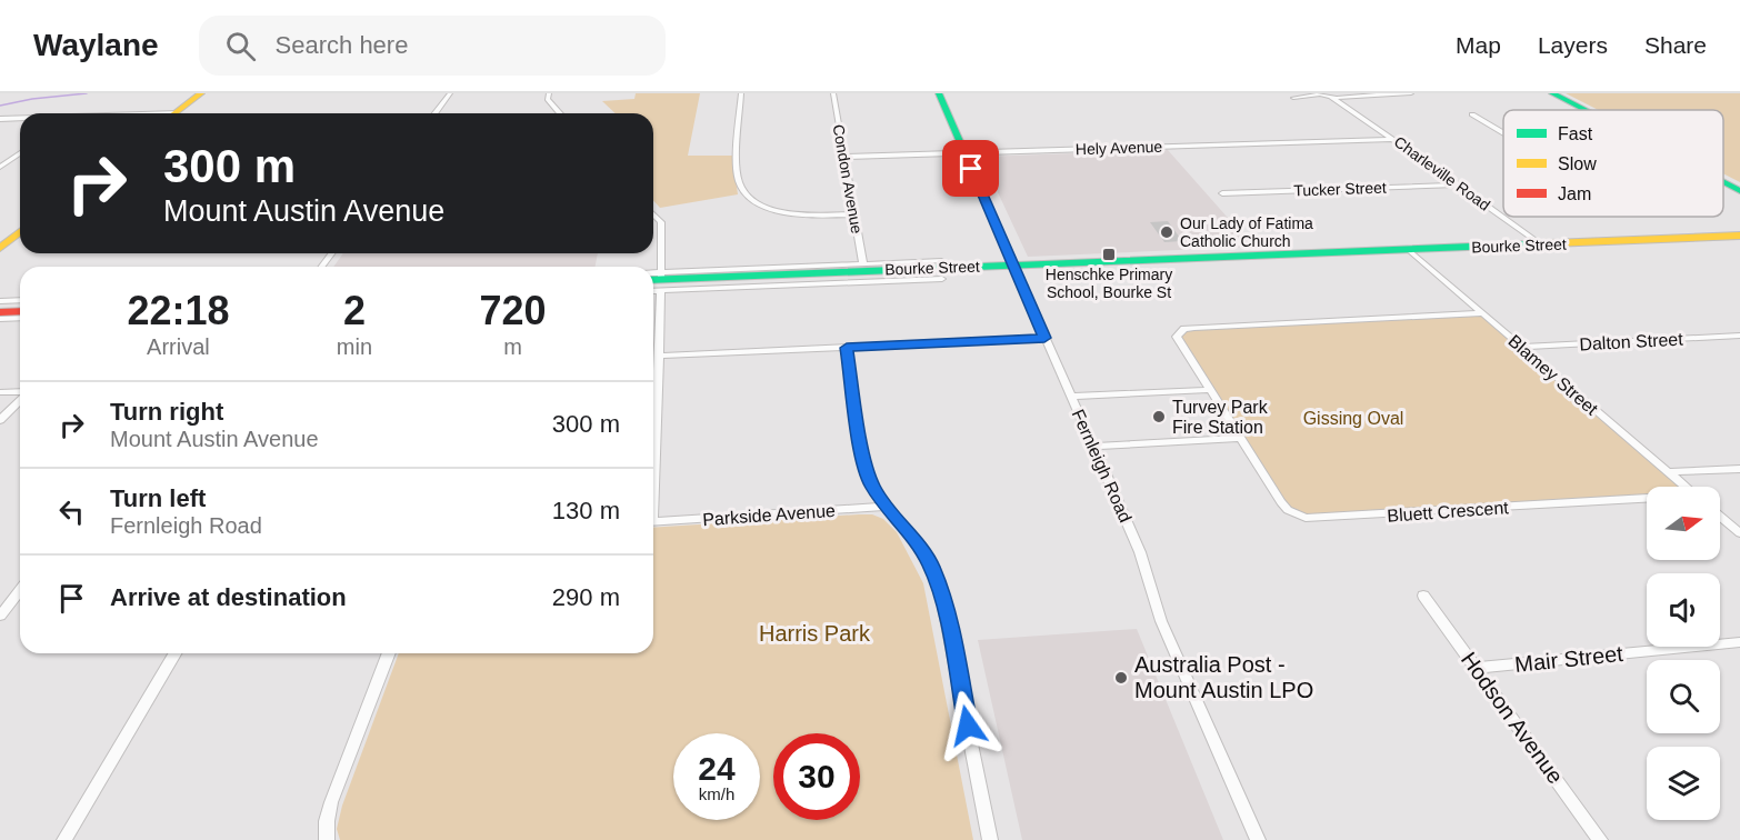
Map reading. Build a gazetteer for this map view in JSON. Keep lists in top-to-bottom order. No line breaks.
{"streets":{"main road":["Bourke Street","Fernleigh Road"],"street":["Hely Avenue","Charleville Road","Condon Avenue","Tucker Street","Dalton Street","Blamey Street","Bluett Crescent","Parkside Avenue","Mair Street","Hodson Avenue"]},"crossings":[["Hely Avenue","Charleville Road"],["Hely Avenue","Condon Avenue"],["Hely Avenue","Fernleigh Road"],["Charleville Road","Tucker Street"],["Charleville Road","Bourke Street"],["Condon Avenue","Bourke Street"],["Bourke Street","Blamey Street"],["Bourke Street","Fernleigh Road"],["Dalton Street","Blamey Street"],["Blamey Street","Bluett Crescent"],["Mair Street","Hodson Avenue"]],"parks":["Gissing Oval","Harris Park"],"places":{"other":["Our Lady of Fatima Catholic Church","Turvey Park Fire Station","Australia Post - Mount Austin LPO"],"transit":["Henschke Primary School, Bourke St"]},"legend":["Fast","Slow","Jam"],"north":"right","page":{"header":"Waylane","search":"Search here","nav":["Map","Layers","Share"],"turn":["300 m","Mount Austin Avenue"],"eta":["22:18","Arrival","2","min","720","m"],"list":[{"name":"Turn right","note":"Mount Austin Avenue","value":"300 m"},{"name":"Turn left","note":"Fernleigh Road","value":"130 m"},{"name":"Arrive at destination","value":"290 m"}],"speed":"24 km/h","limit":"30"}}
